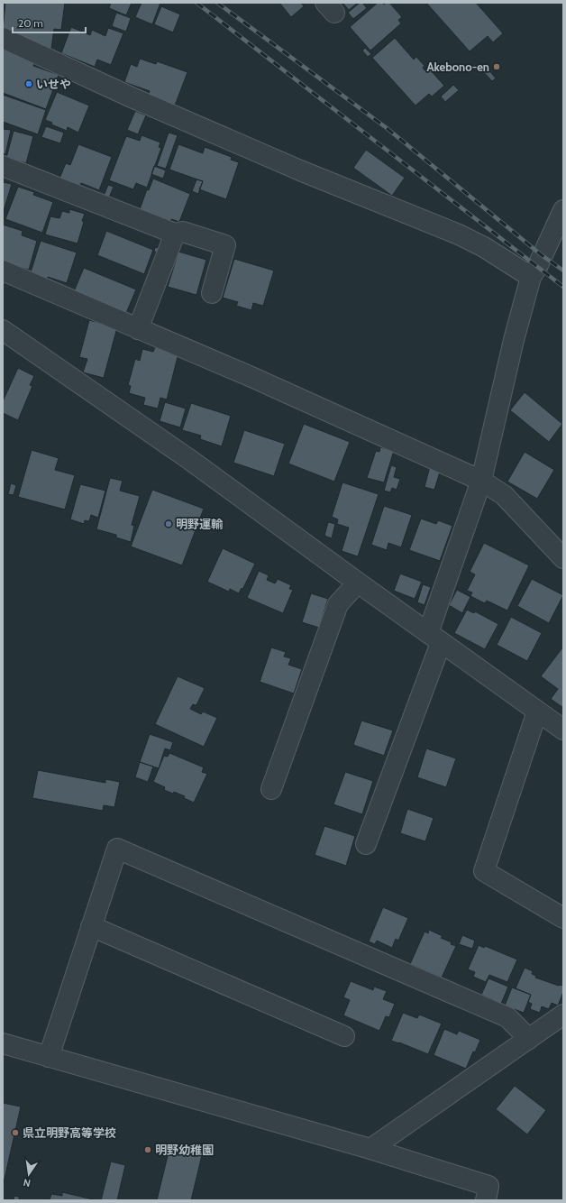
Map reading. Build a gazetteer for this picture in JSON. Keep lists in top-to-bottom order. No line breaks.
{"places":["Akebono-en","いせや","明野運輸","県立明野高等学校","明野幼稚園"],"scale_bar":"20 m","north":"bottom"}
